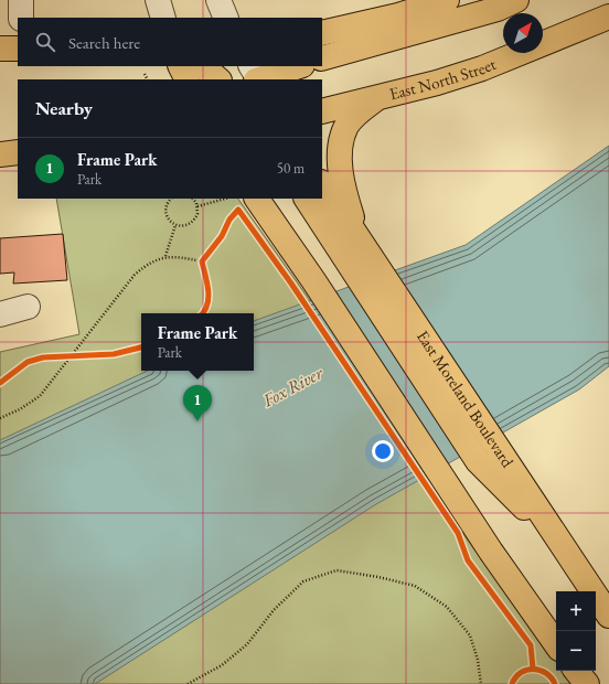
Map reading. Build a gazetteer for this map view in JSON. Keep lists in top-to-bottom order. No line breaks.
{"streets":{"main road":["East North Street","East Moreland Boulevard"]},"water":["Fox River"],"north":"top right","page":{"search":"Search here","heading":"Nearby","list":[{"mark":"1","name":"Frame Park","note":"Park","value":"50 m"}],"popup":["Frame Park","Park"],"pins":"1","map_buttons":["+","−"]}}
